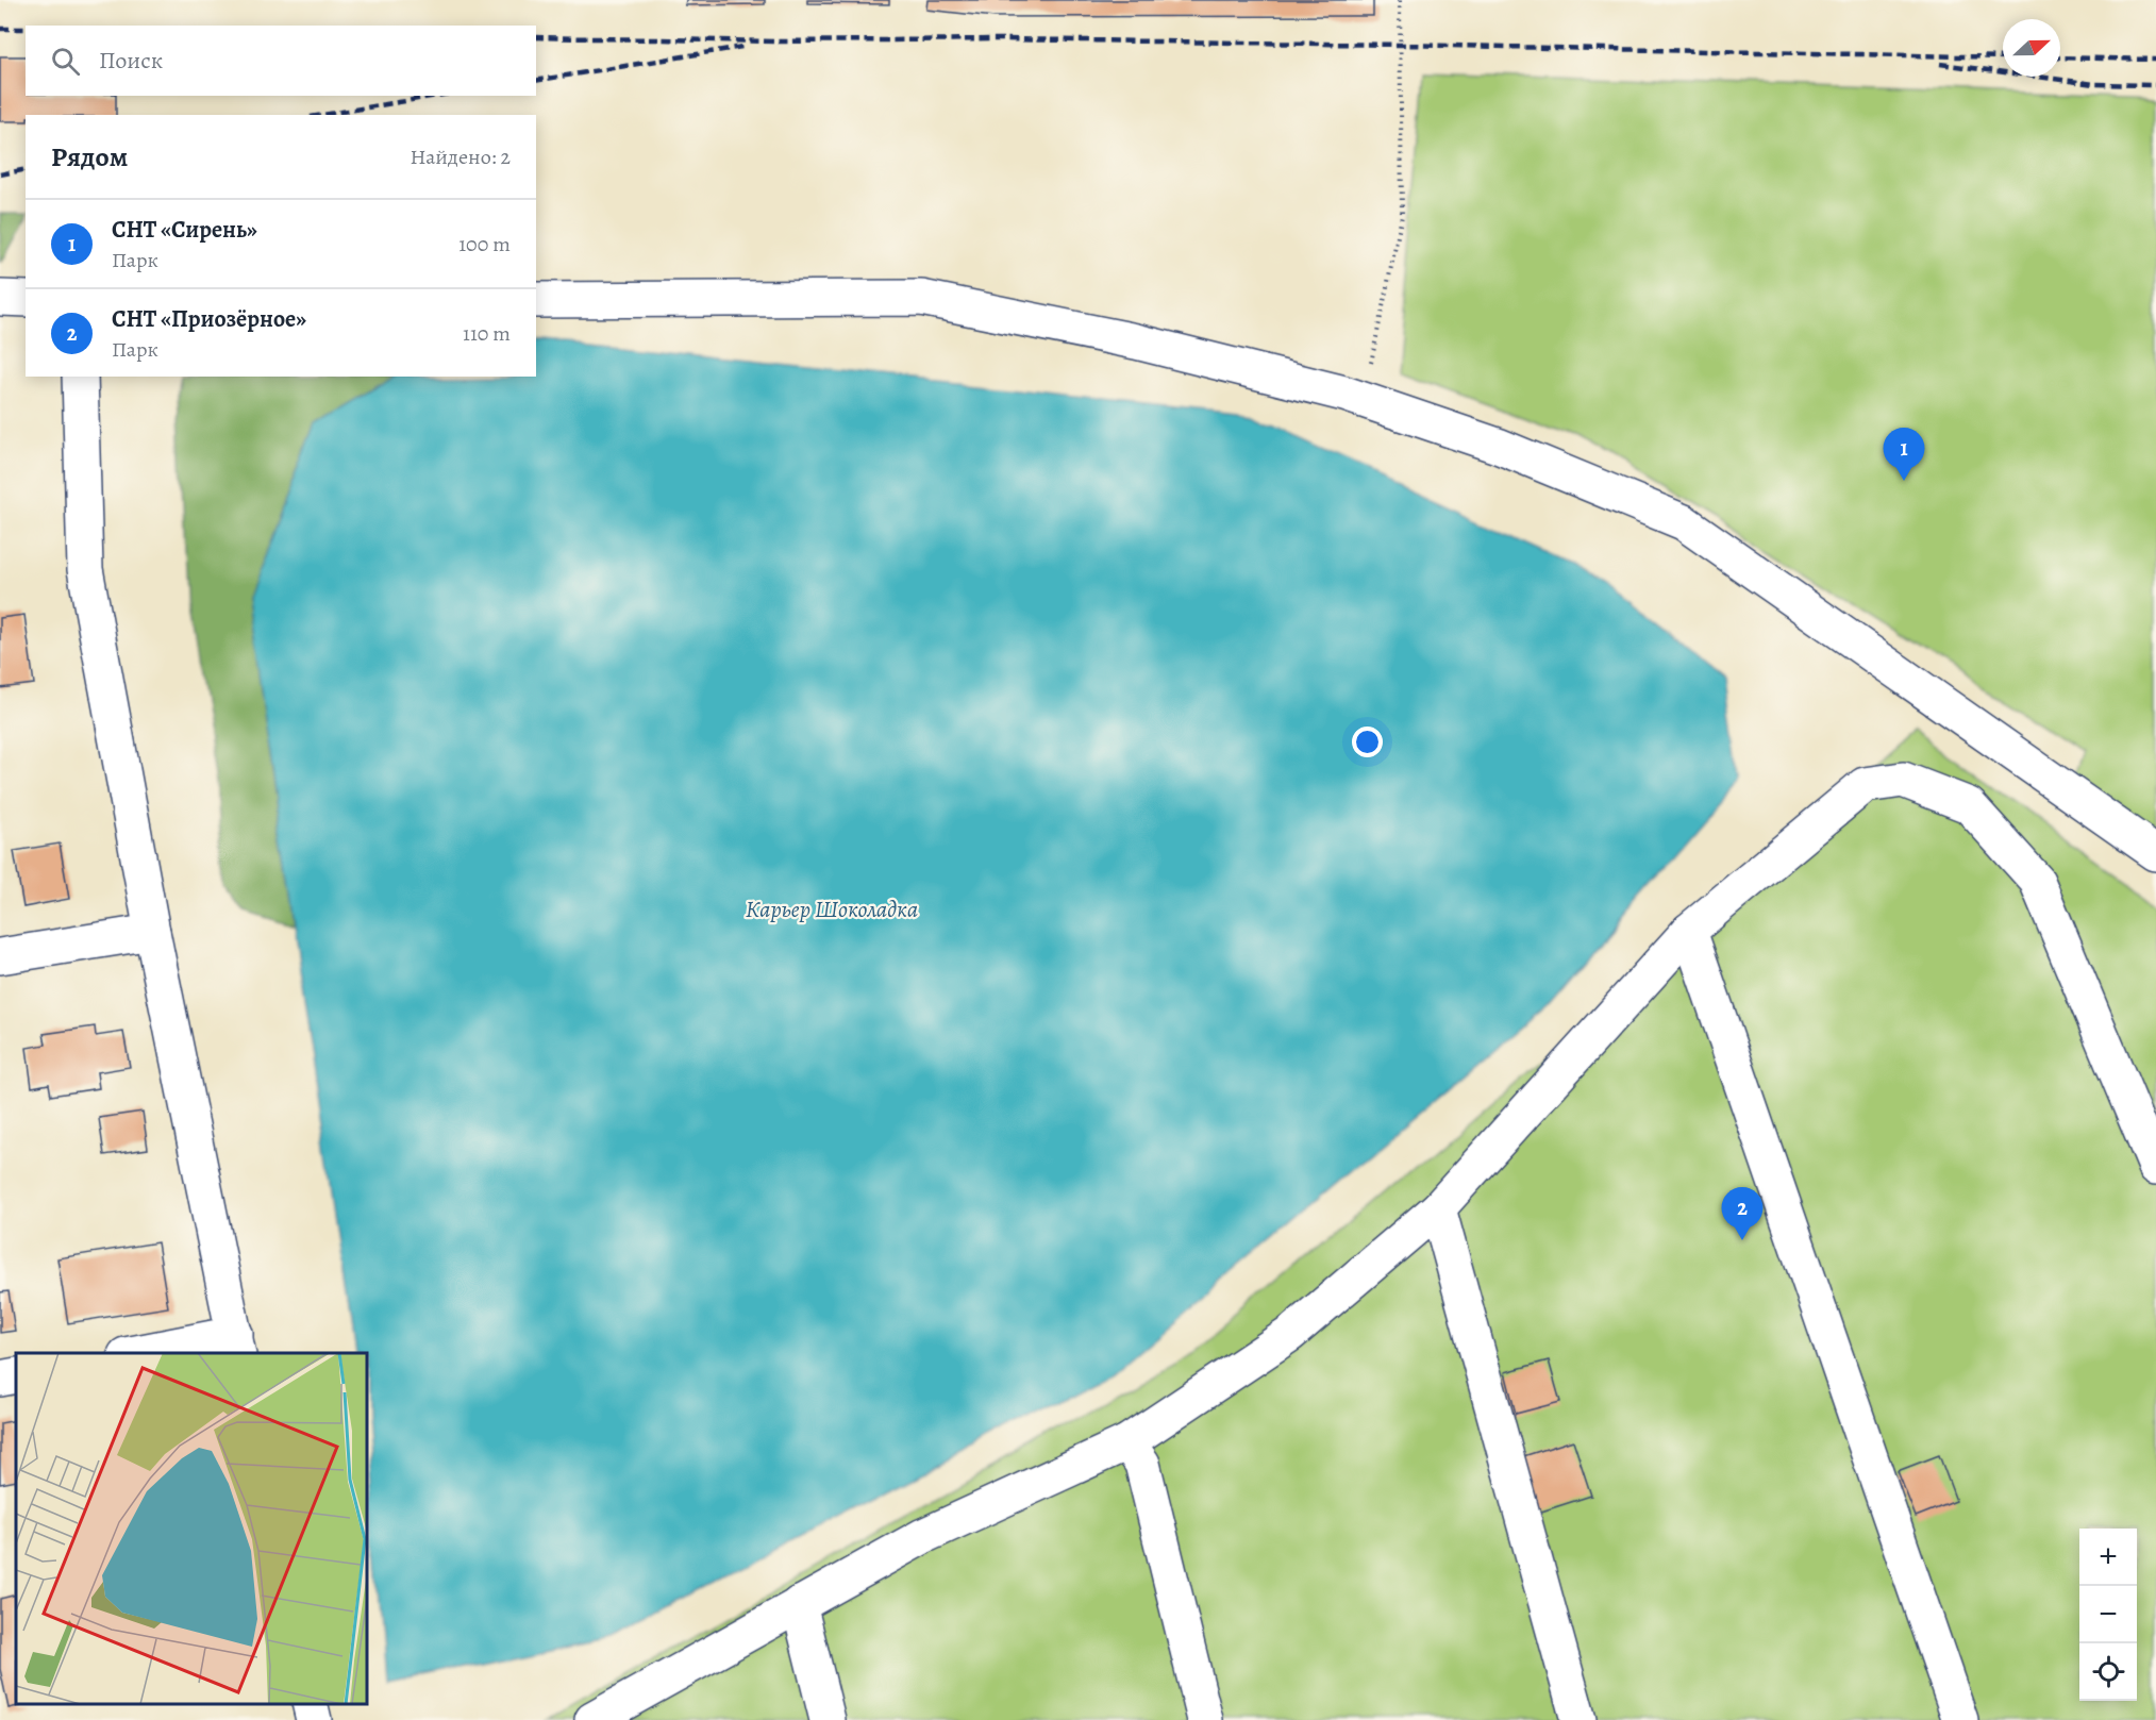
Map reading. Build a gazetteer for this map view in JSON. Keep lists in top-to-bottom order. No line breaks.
{"water":["Карьер Шоколадка"],"north":"right","page":{"search":"Поиск","heading":["Рядом","Найдено: 2"],"list":[{"mark":"1","name":"СНТ «Сирень»","note":"Парк","value":"100 m"},{"mark":"2","name":"СНТ «Приозёрное»","note":"Парк","value":"110 m"}],"pins":["1","2"],"map_buttons":["+","−"]}}
